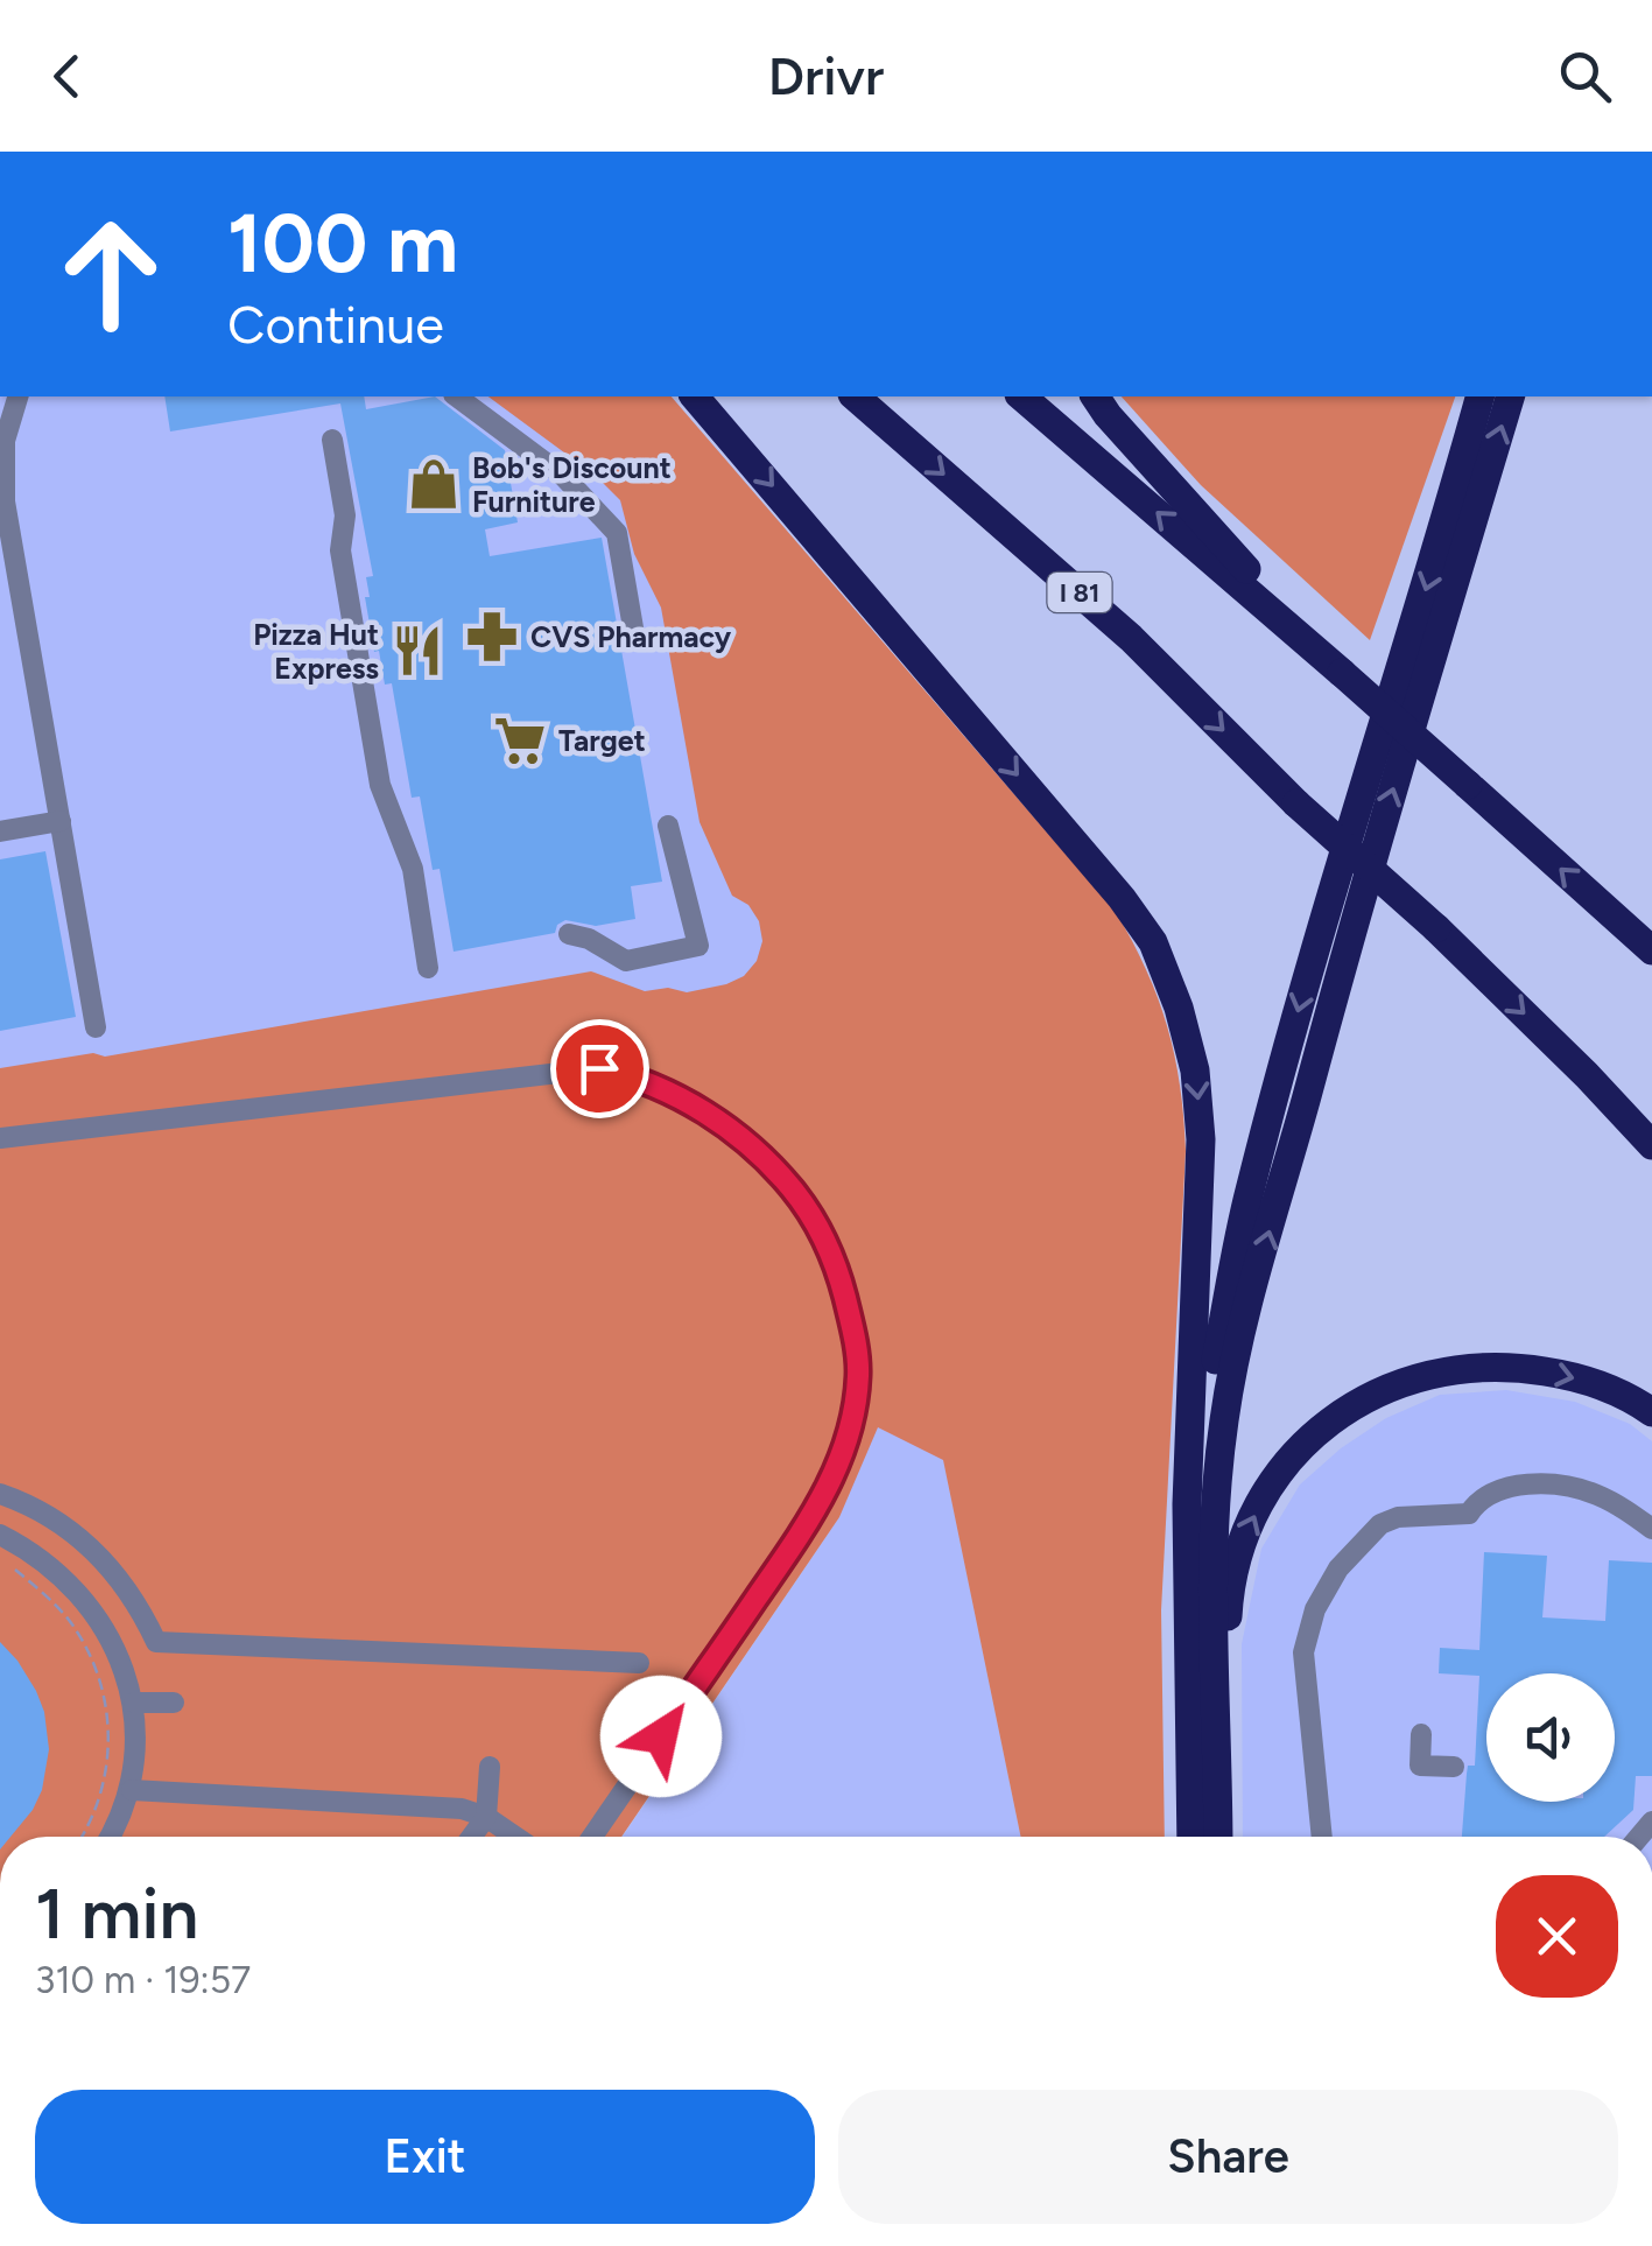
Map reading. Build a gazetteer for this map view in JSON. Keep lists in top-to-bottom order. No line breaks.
{"streets":{"highway":["I 81"]},"places":{"shop":["Bob's Discount Furniture"],"pharmacy":["CVS Pharmacy"],"restaurant":["Pizza Hut Express"],"supermarket":["Target"]},"page":{"header":"Drivr","turn":["100 m","Continue"],"heading":["1 min","310 m · 19:57"],"buttons":["Exit","Share"]}}
